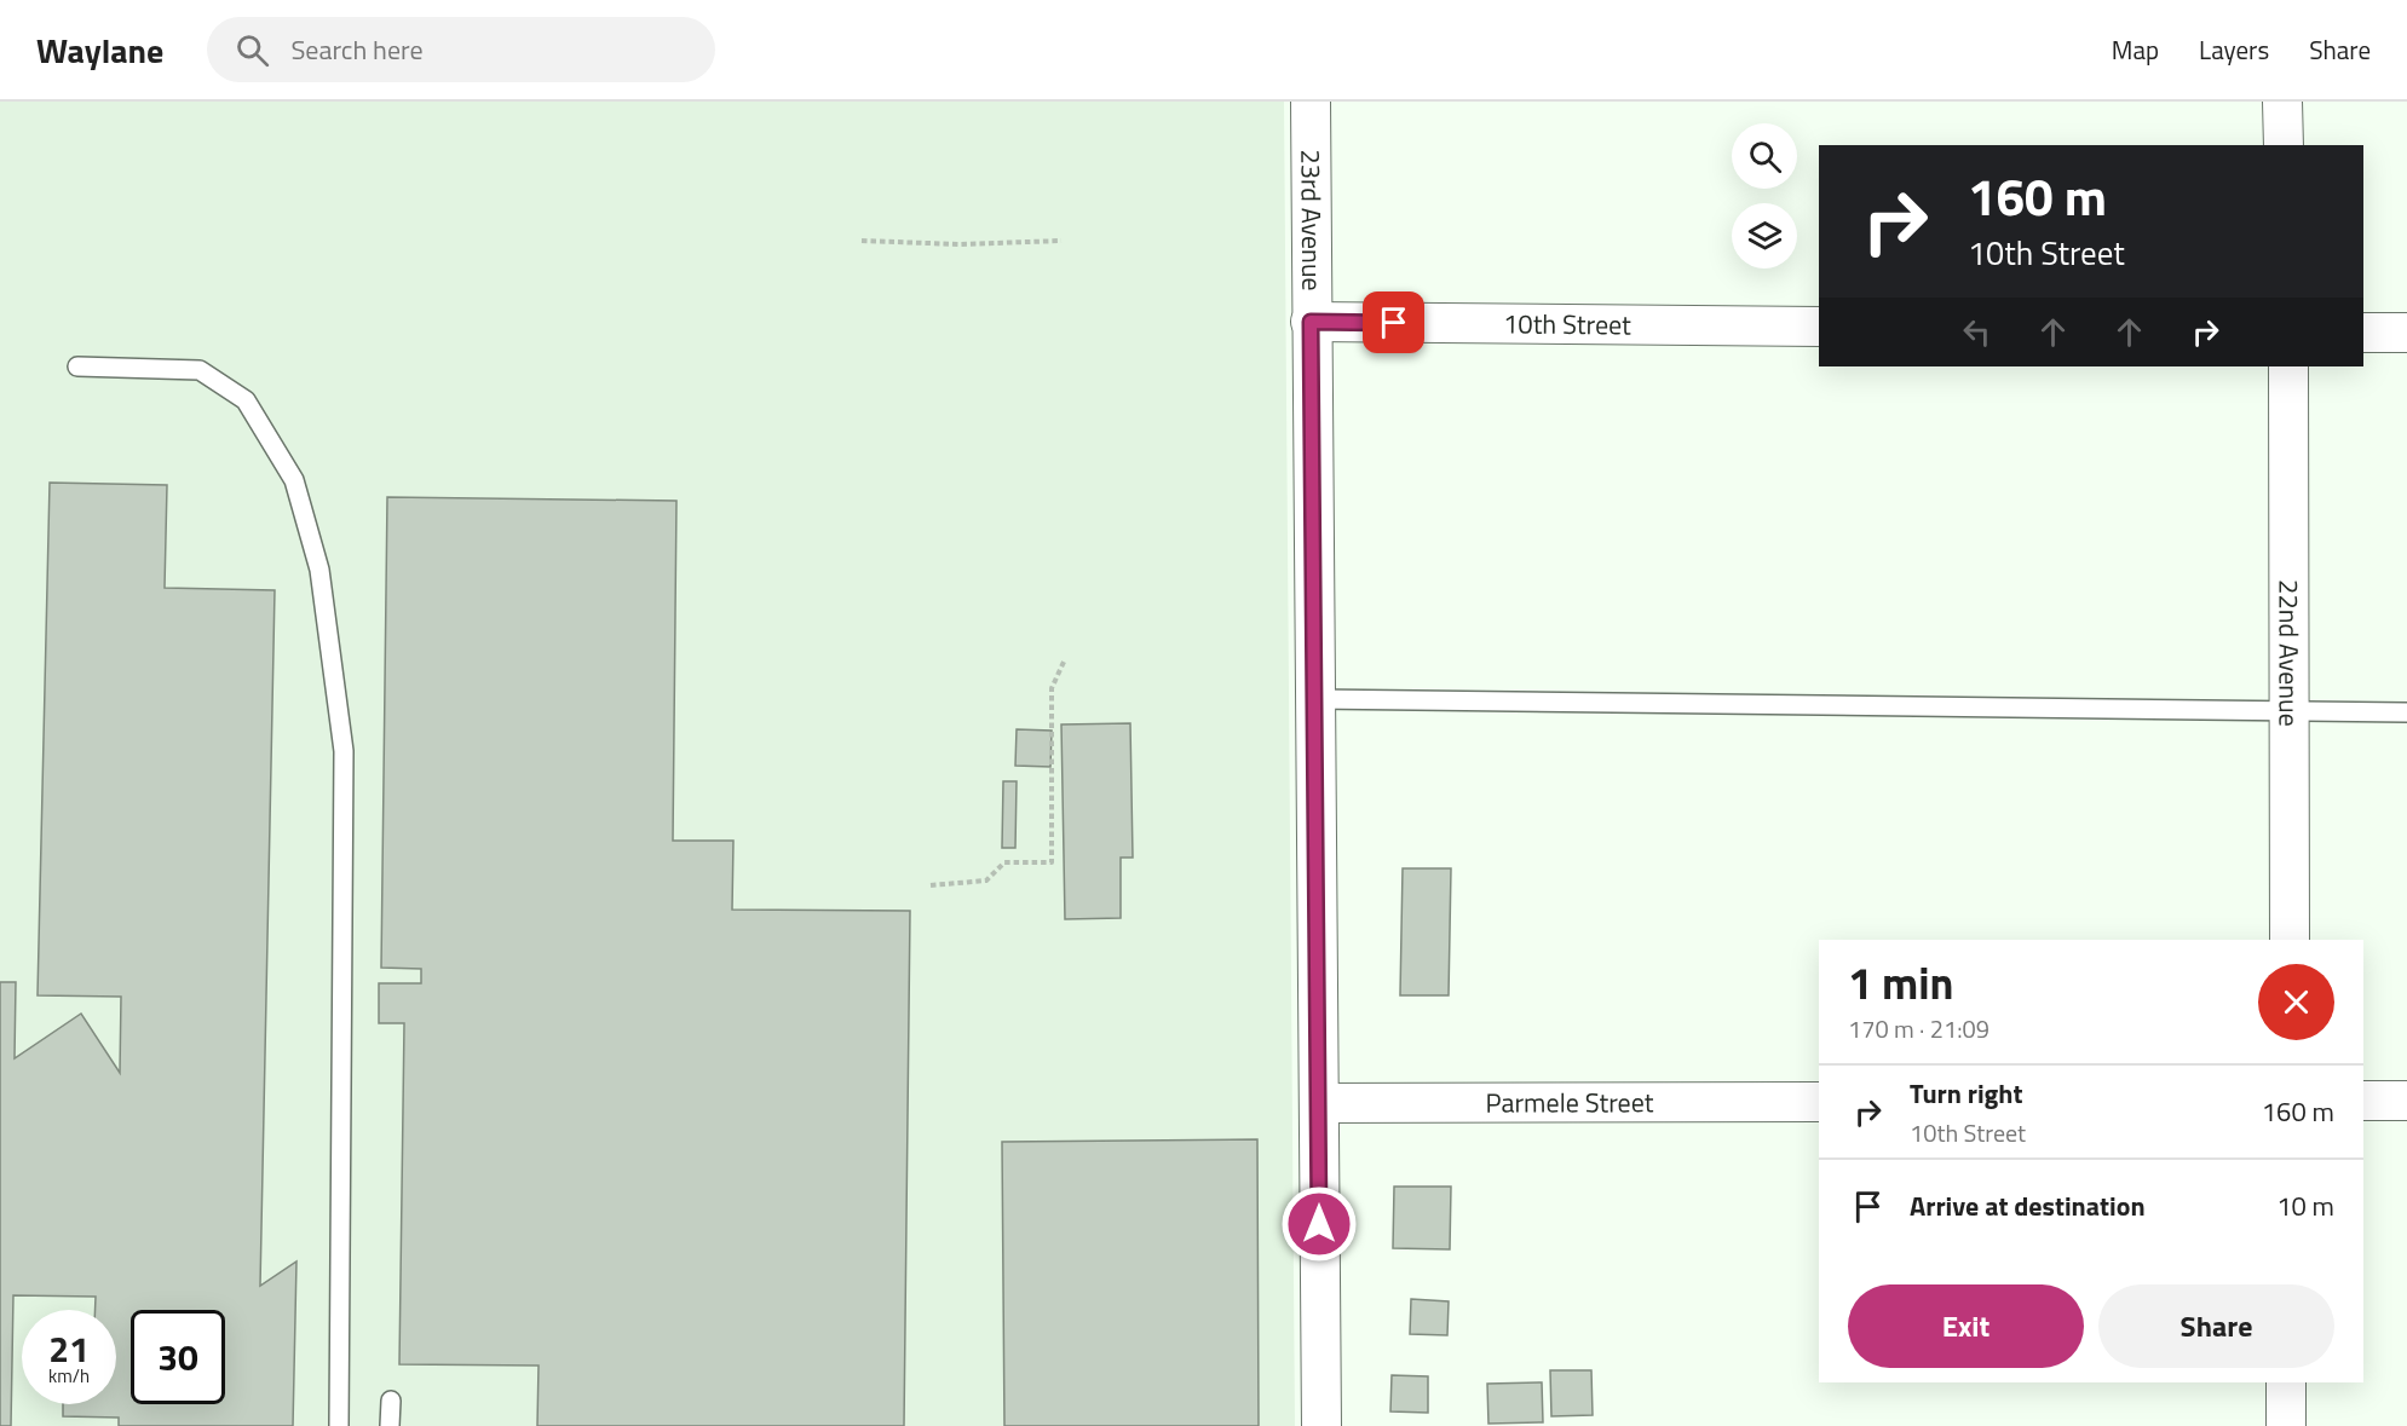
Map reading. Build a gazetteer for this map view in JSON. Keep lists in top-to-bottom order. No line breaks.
{"streets":{"street":["23rd Avenue","10th Street","22nd Avenue","Parmele Street"]},"crossings":[["23rd Avenue","10th Street"],["23rd Avenue","Parmele Street"]],"page":{"header":"Waylane","search":"Search here","nav":["Map","Layers","Share"],"turn":["160 m","10th Street"],"heading":["1 min","170 m · 21:09"],"list":[{"name":"Turn right","note":"10th Street","value":"160 m"},{"name":"Arrive at destination","value":"10 m"}],"buttons":["Exit","Share"],"speed":"21 km/h","limit":"30"}}
